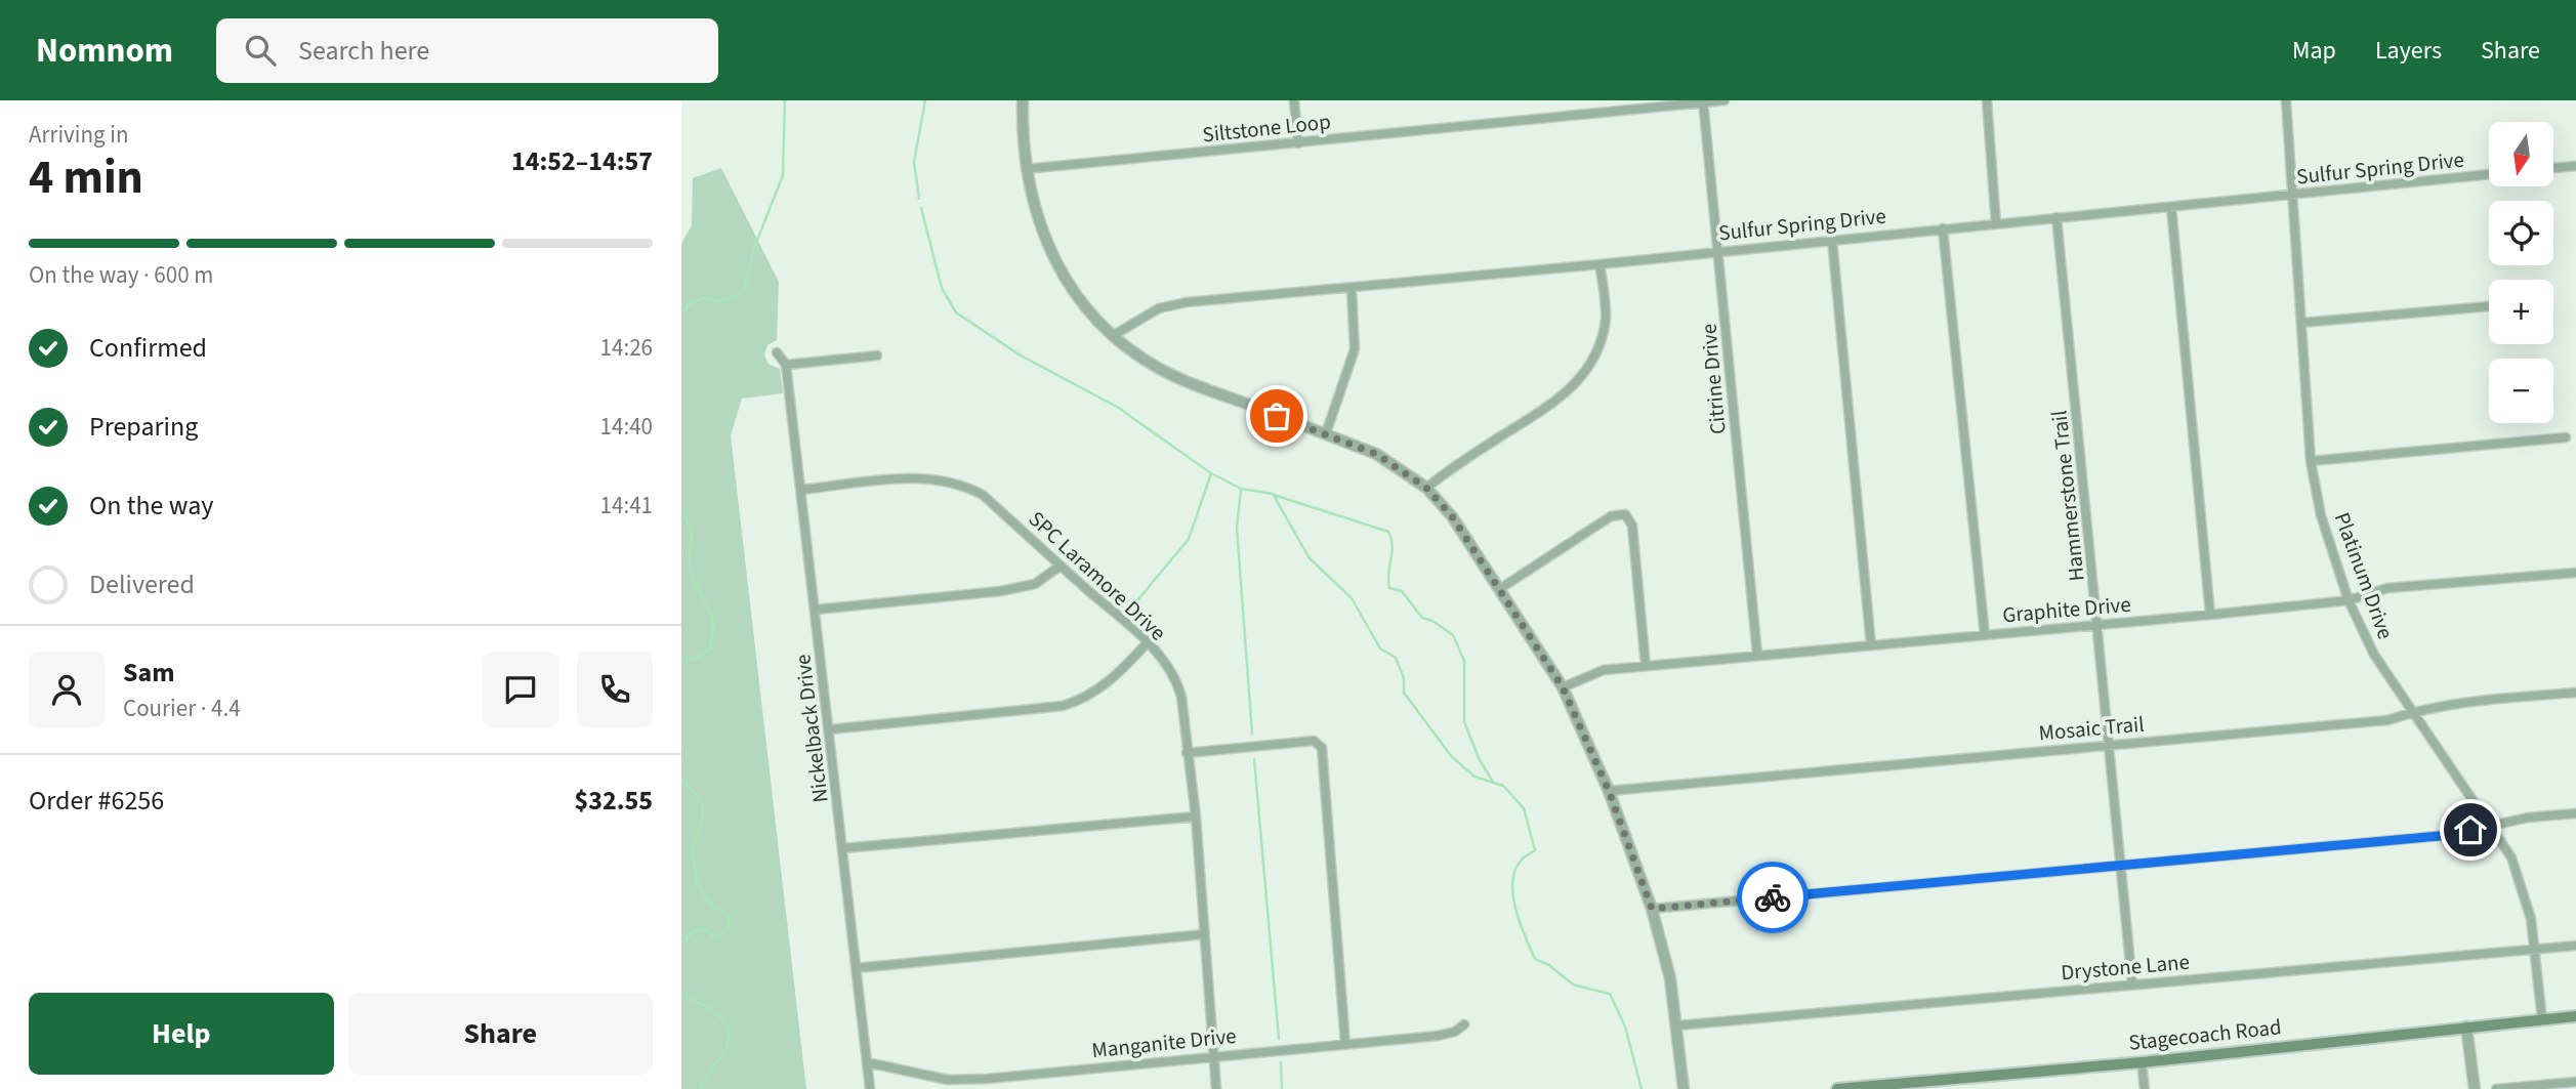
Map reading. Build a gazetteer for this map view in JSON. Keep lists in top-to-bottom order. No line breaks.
{"streets":{"main road":["Stagecoach Road"],"street":["Siltstone Loop","Sulfur Spring Drive","Citrine Drive","Hammerstone Trail","SPC Laramore Drive","Platinum Drive","Graphite Drive","Nickelback Drive","Mosaic Trail","Drystone Lane","Manganite Drive"]},"crossings":[["Siltstone Loop","Citrine Drive"],["Sulfur Spring Drive","Citrine Drive"],["Sulfur Spring Drive","Hammerstone Trail"],["Sulfur Spring Drive","Platinum Drive"],["Citrine Drive","Graphite Drive"],["Hammerstone Trail","Graphite Drive"],["Hammerstone Trail","Mosaic Trail"],["Hammerstone Trail","Drystone Lane"],["SPC Laramore Drive","Nickelback Drive"],["SPC Laramore Drive","Manganite Drive"],["Platinum Drive","Graphite Drive"],["Platinum Drive","Mosaic Trail"],["Platinum Drive","Drystone Lane"],["Platinum Drive","Stagecoach Road"],["Nickelback Drive","Manganite Drive"]],"north":"bottom","page":{"header":"Nomnom","search":"Search here","nav":["Map","Layers","Share"],"heading":["4 min","Arriving in","14:52–14:57"],"panel":["Sam","Courier · 4.4","Order #6256","$32.55"],"map_buttons":["+","−"],"bar":"On the way · 600 m","list":[["Confirmed","14:26"],["Preparing","14:40"],["On the way","14:41"],"Delivered"],"buttons":["Help","Share"]}}
